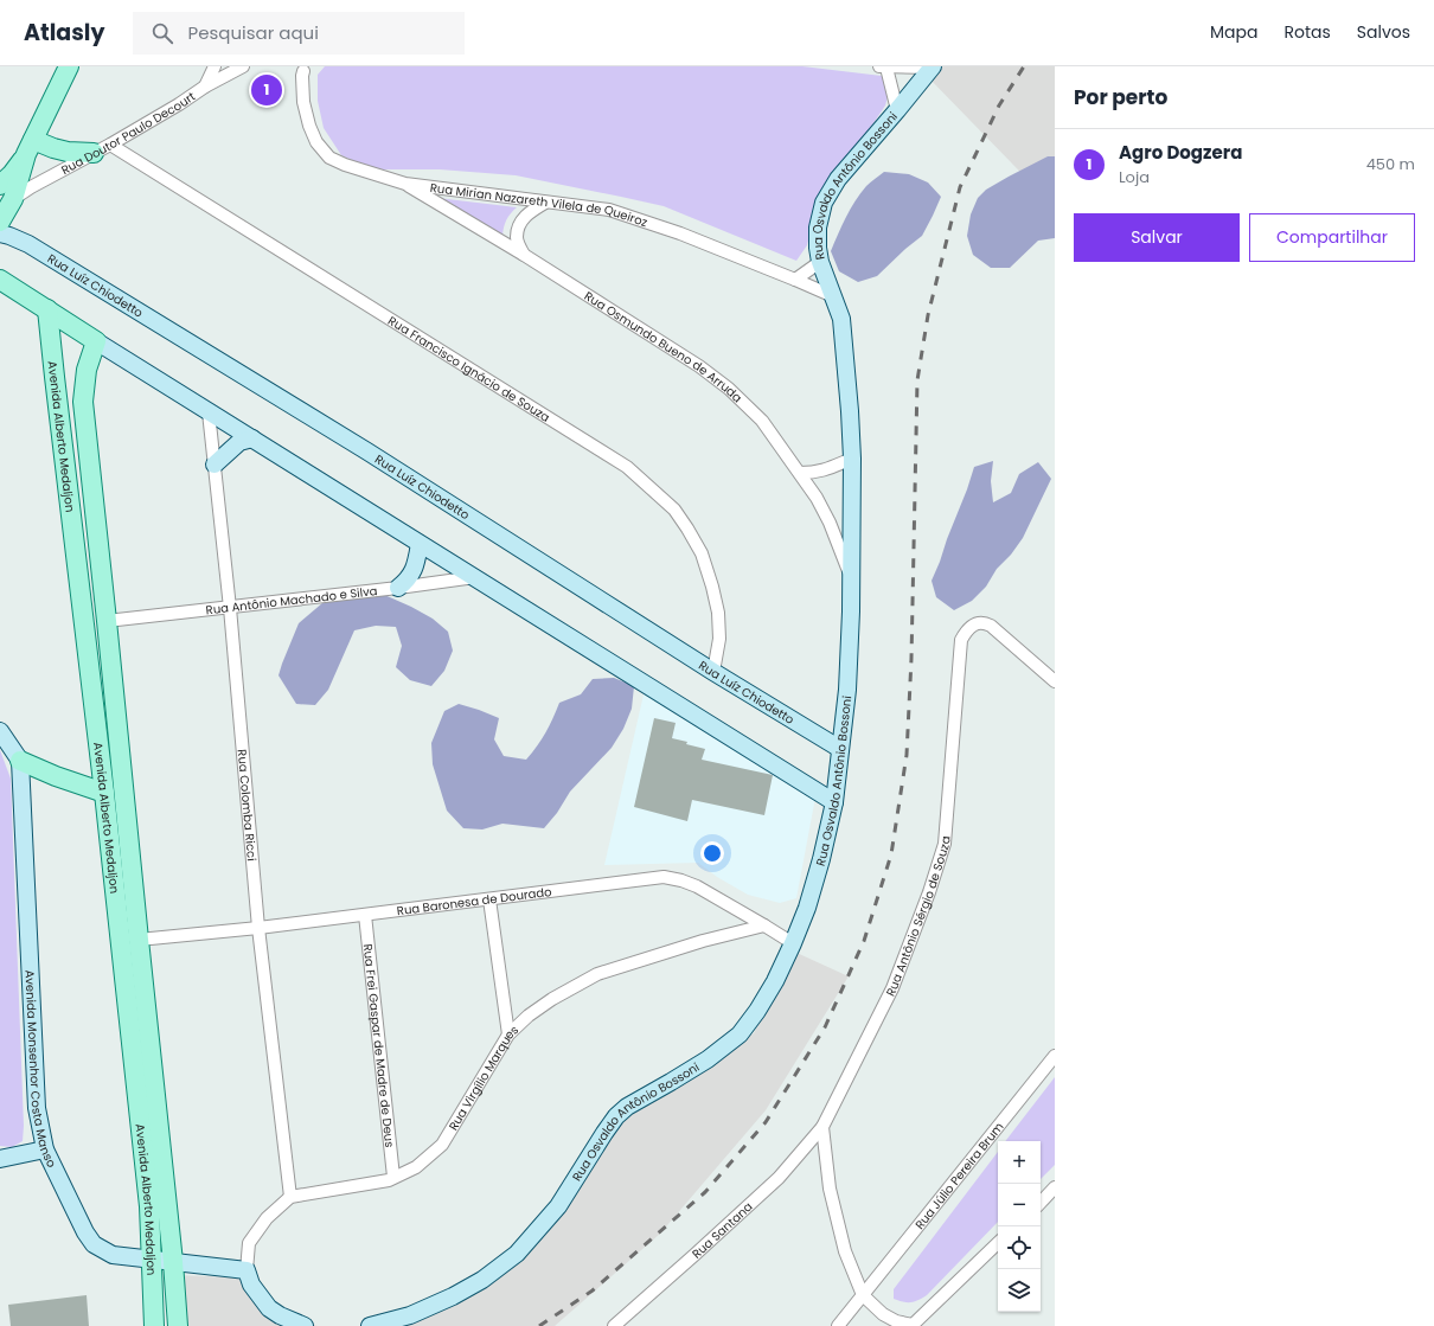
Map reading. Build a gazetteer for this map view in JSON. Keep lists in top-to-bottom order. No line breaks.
{"streets":{"main road":["Avenida Alberto Medaljon"],"street":["Rua Doutor Paulo Decourt","Rua Osvaldo Antônio Bossoni","Rua Mirian Nazareth Vilela de Queiroz","Rua Luíz Chiodetto","Rua Osmundo Bueno de Arruda","Rua Francisco Ignácio de Souza","Rua Antônio Machado e Silva","Rua Colomba Ricci","Rua Baronesa de Dourado","Rua Antônio Sérgio de Souza","Rua Frei Gaspar de Madre de Deus","Avenida Monsenhor Costa Manso","Rua Virgílio Marques","Rua Júlio Pereira Brum","Rua Santana"]},"crossings":[["Rua Doutor Paulo Decourt","Rua Francisco Ignácio de Souza"],["Rua Osvaldo Antônio Bossoni","Rua Mirian Nazareth Vilela de Queiroz"],["Rua Osvaldo Antônio Bossoni","Rua Luíz Chiodetto"],["Rua Osvaldo Antônio Bossoni","Rua Osmundo Bueno de Arruda"],["Rua Osvaldo Antônio Bossoni","Rua Baronesa de Dourado"],["Rua Mirian Nazareth Vilela de Queiroz","Rua Osmundo Bueno de Arruda"],["Rua Luíz Chiodetto","Rua Francisco Ignácio de Souza"],["Avenida Alberto Medaljon","Rua Antônio Machado e Silva"],["Avenida Alberto Medaljon","Rua Baronesa de Dourado"],["Avenida Alberto Medaljon","Avenida Monsenhor Costa Manso"],["Rua Antônio Machado e Silva","Rua Colomba Ricci"],["Rua Colomba Ricci","Rua Baronesa de Dourado"],["Rua Colomba Ricci","Rua Virgílio Marques"],["Rua Baronesa de Dourado","Rua Frei Gaspar de Madre de Deus"],["Rua Baronesa de Dourado","Rua Virgílio Marques"],["Rua Antônio Sérgio de Souza","Rua Santana"],["Rua Frei Gaspar de Madre de Deus","Rua Virgílio Marques"]],"page":{"header":"Atlasly","search":"Pesquisar aqui","nav":["Mapa","Rotas","Salvos"],"heading":"Por perto","pins":"1","list":[{"mark":"1","name":"Agro Dogzera","note":"Loja","value":"450 m"}],"buttons":["Salvar","Compartilhar"],"map_buttons":["+","−"]}}
